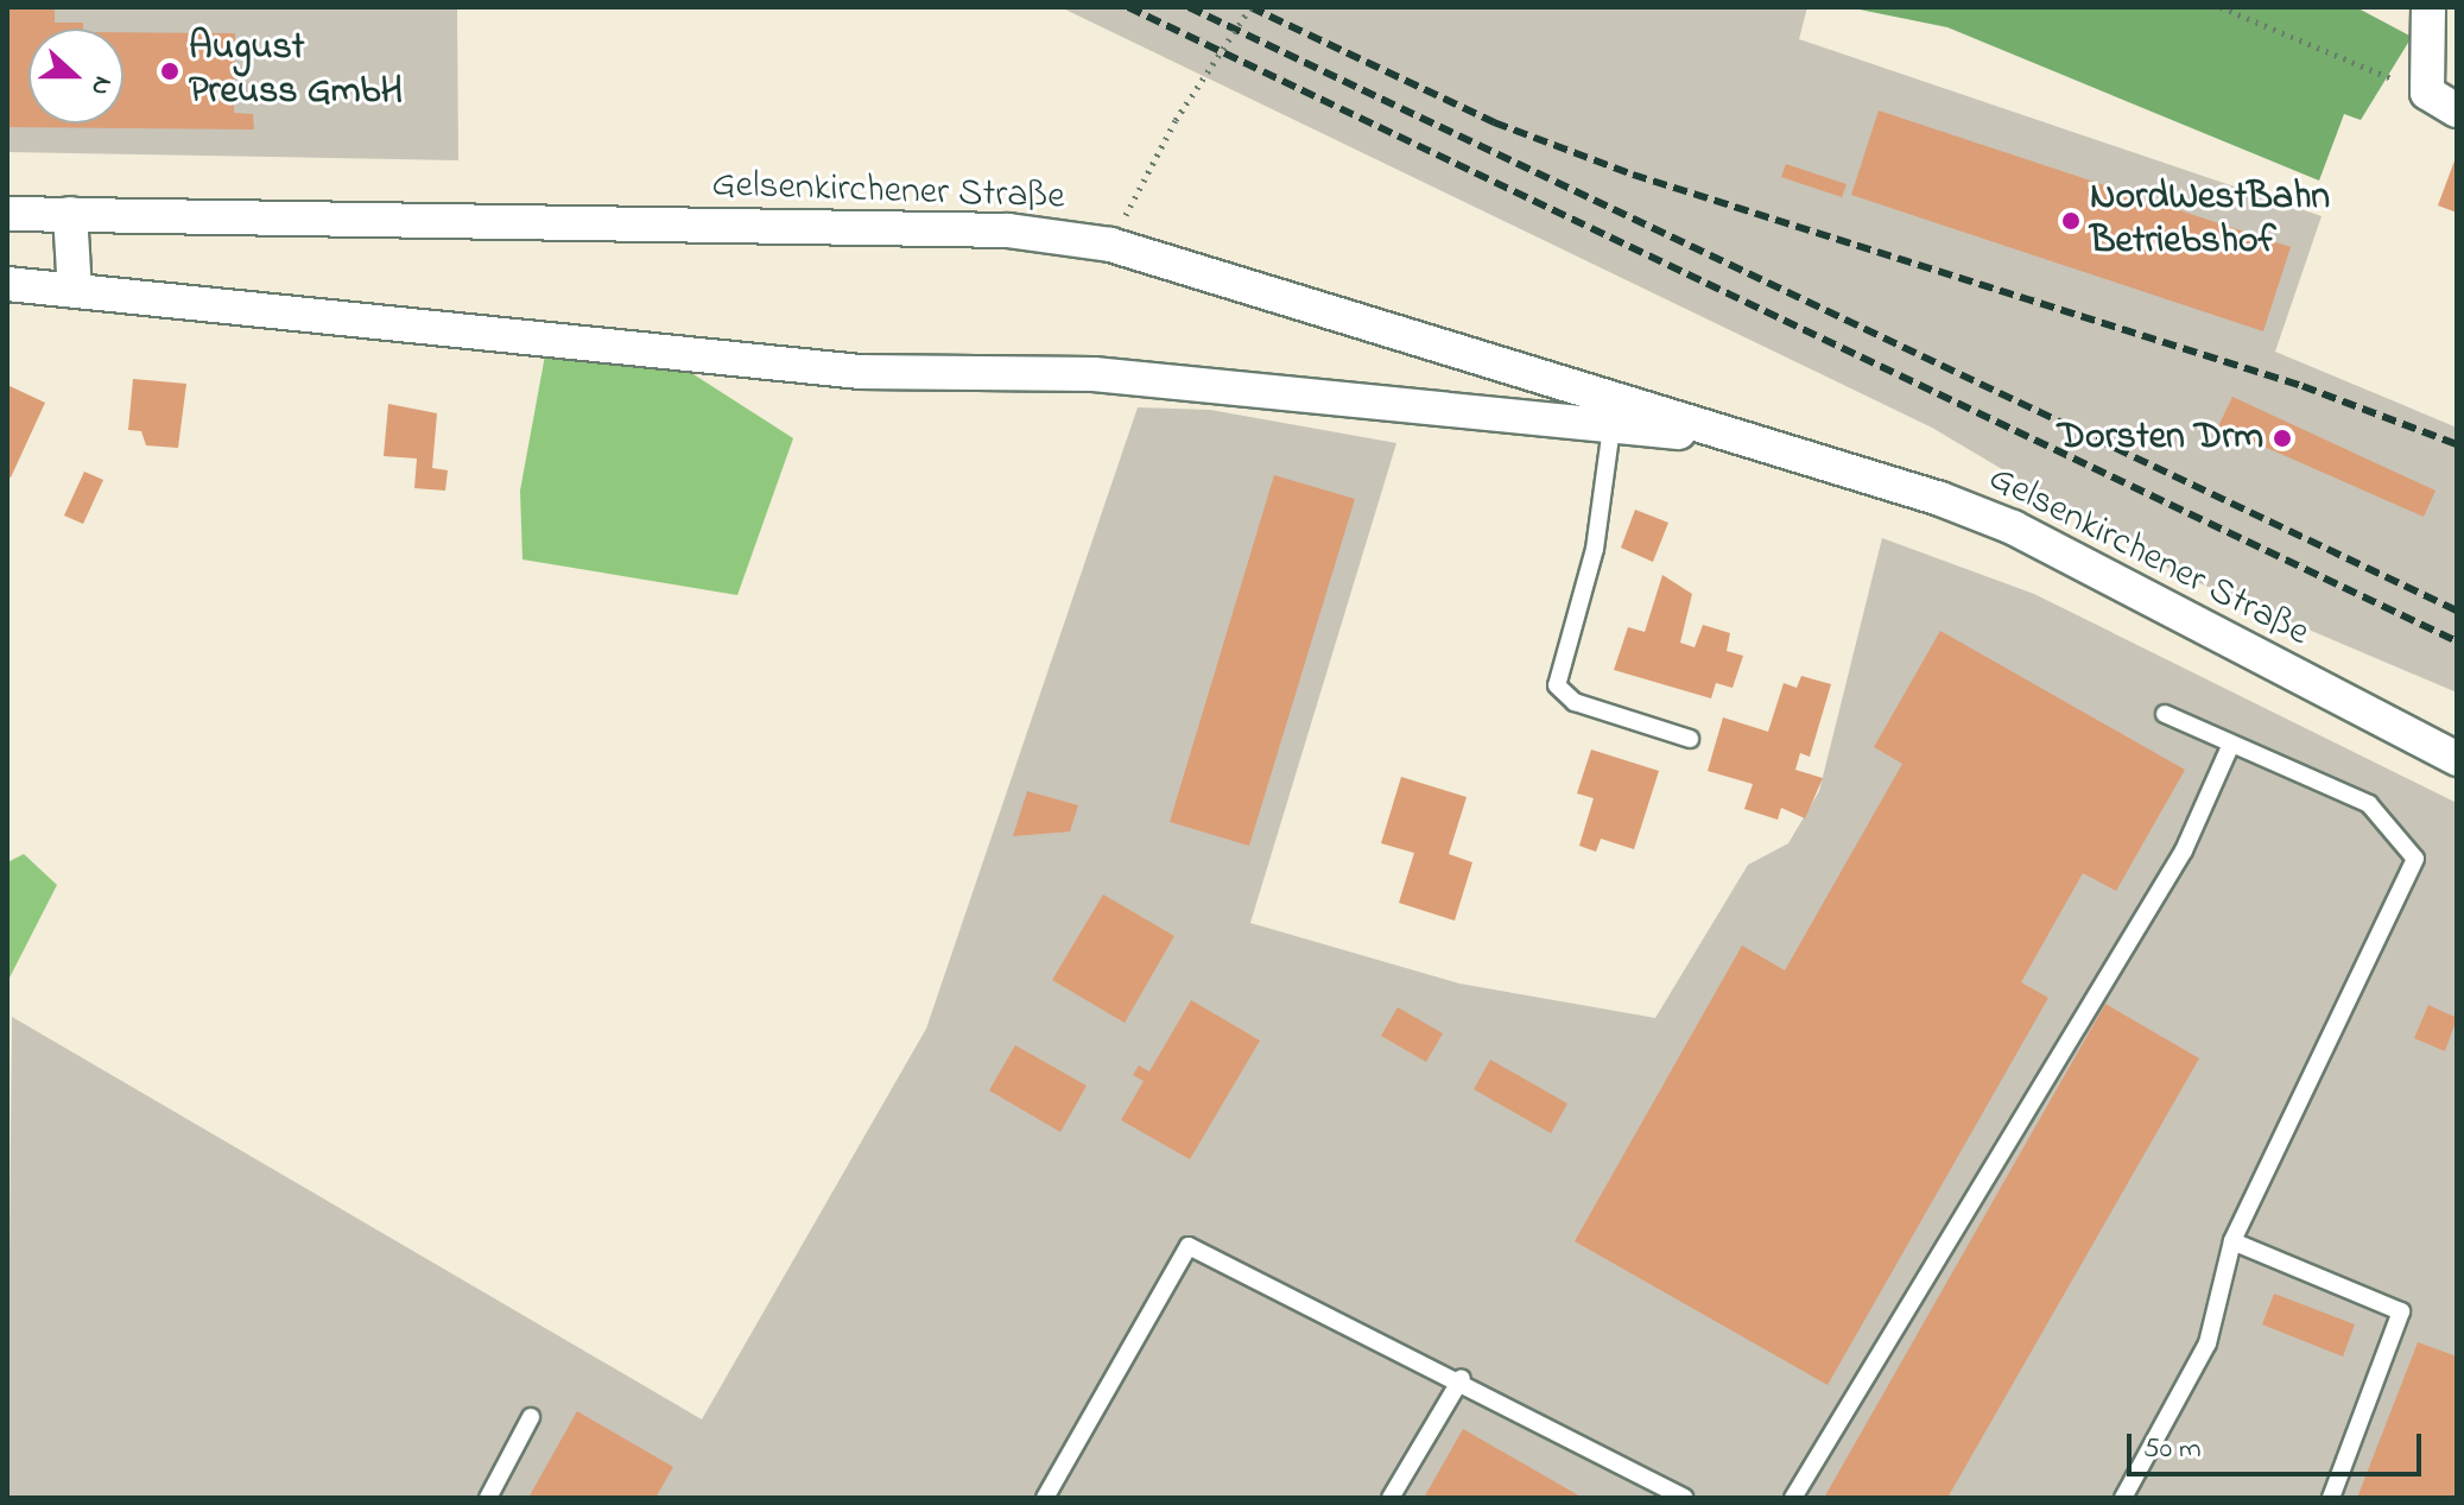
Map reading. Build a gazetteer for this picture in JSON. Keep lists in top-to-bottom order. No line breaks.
{"streets":{"street":["Gelsenkirchener Straße"]},"places":["August Preuss GmbH","NordWestBahn Betriebshof","Dorsten Drm"],"scale_bar":"50 m","north":"right"}
